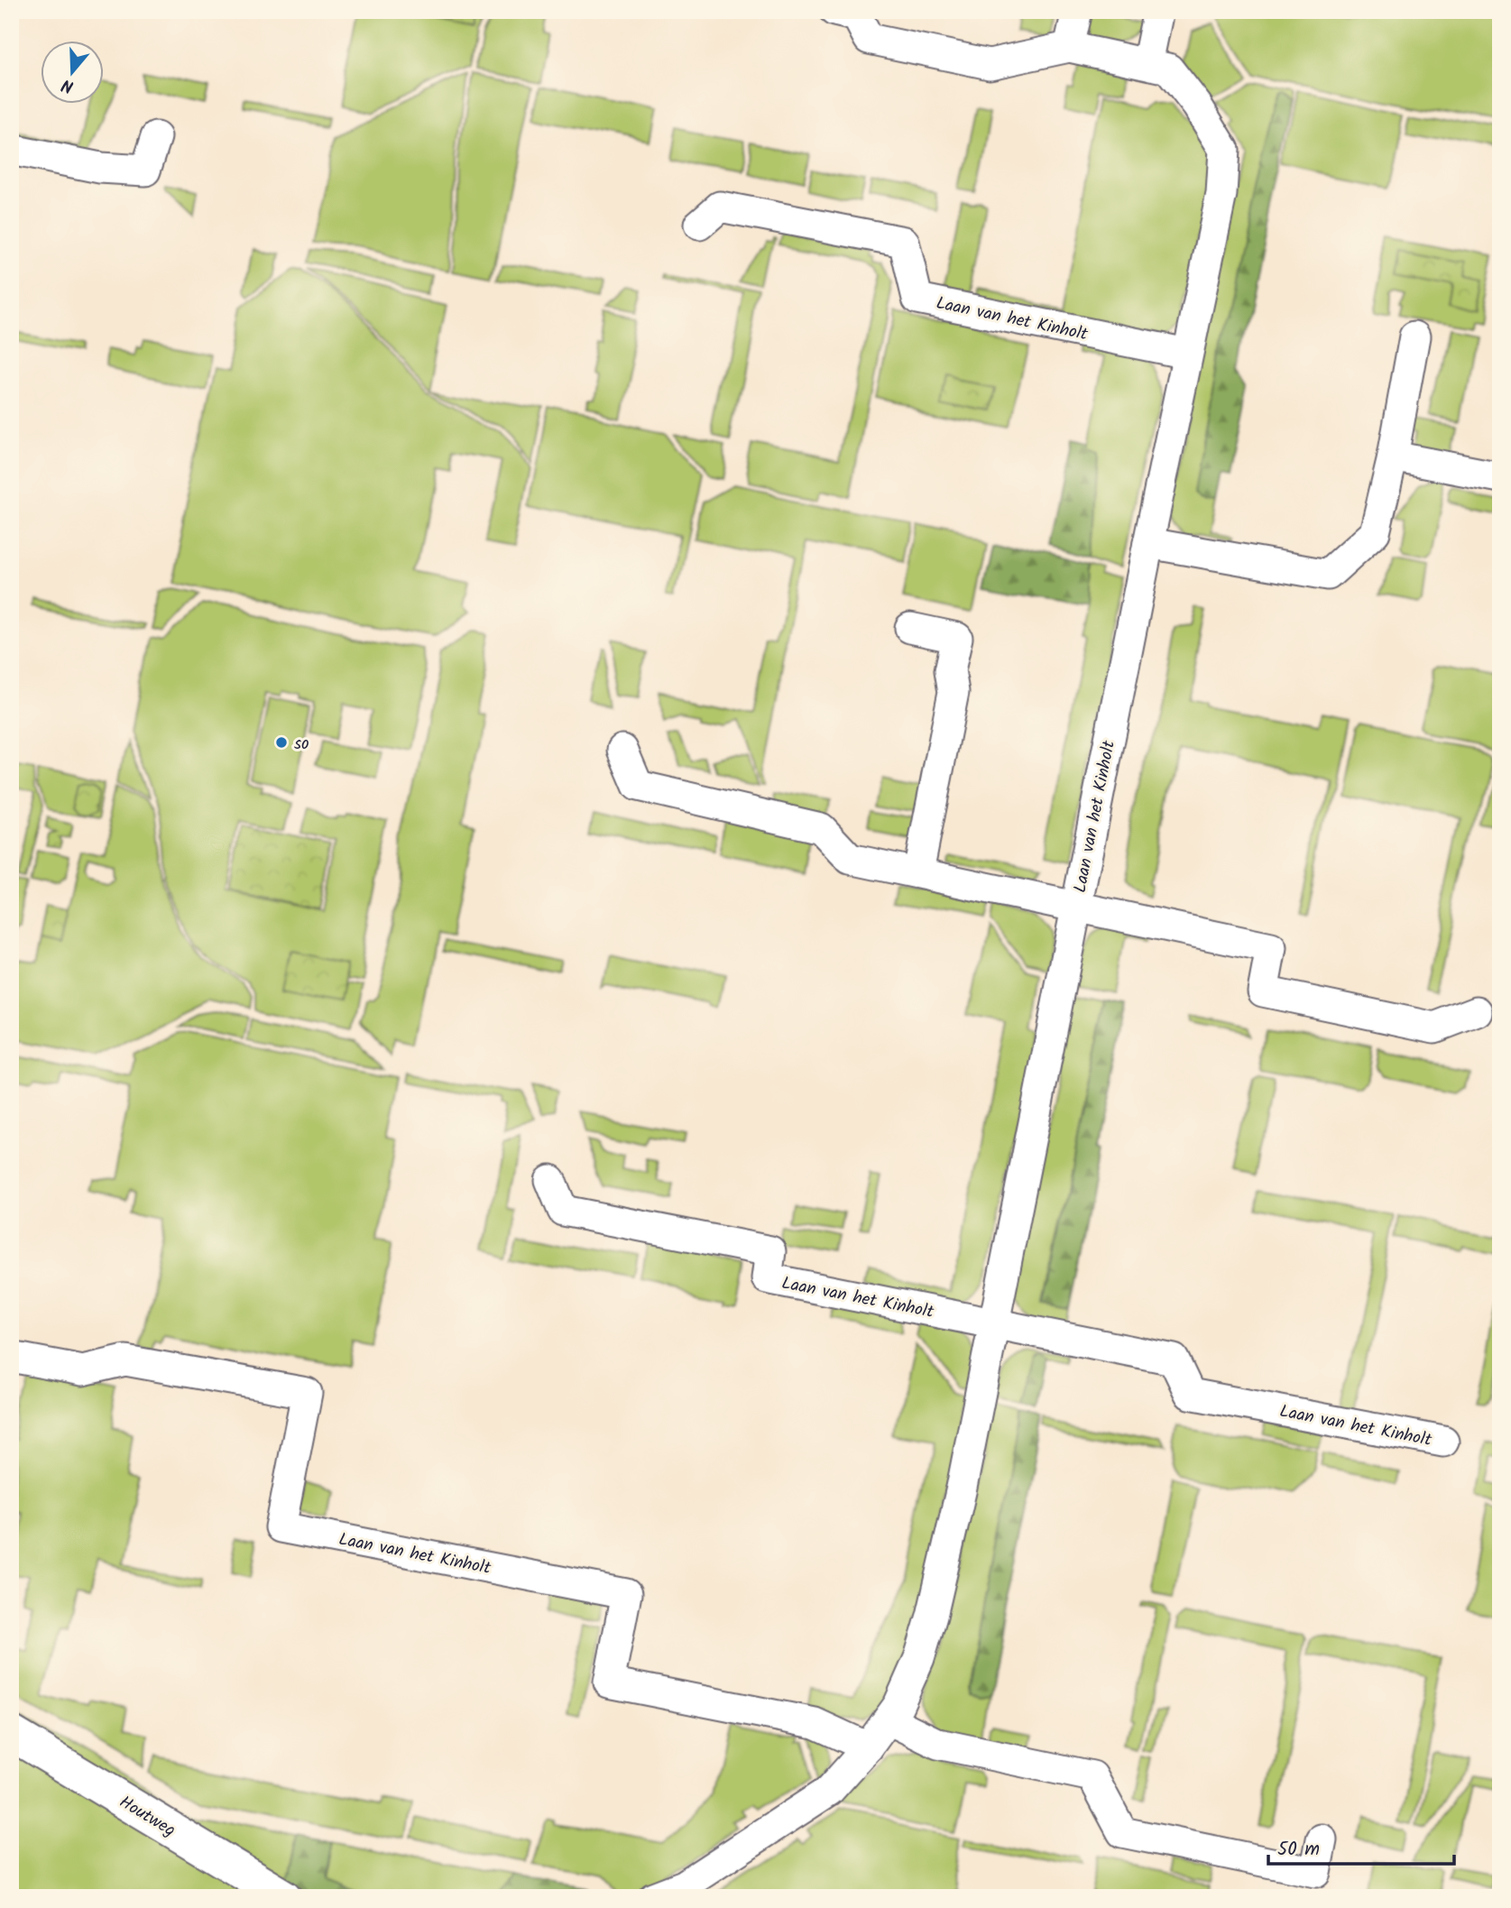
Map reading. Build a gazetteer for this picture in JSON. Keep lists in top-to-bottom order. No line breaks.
{"streets":{"street":["Laan van het Kinholt","Houtweg"]},"places":["so"],"scale_bar":"50 m","north":"bottom"}
